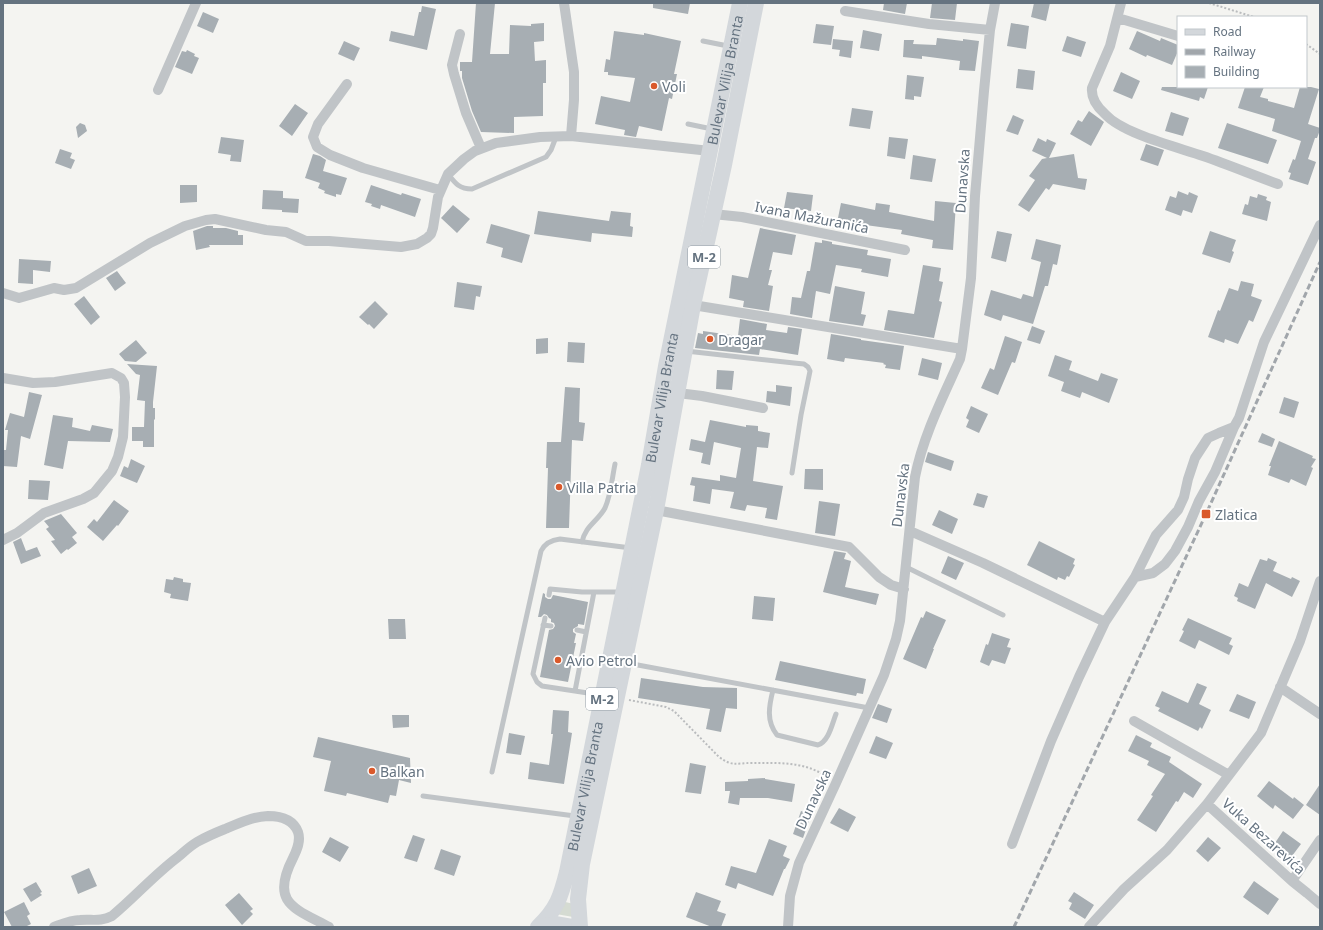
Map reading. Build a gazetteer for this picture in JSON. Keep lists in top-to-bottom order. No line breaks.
{"streets":{"main road":["Bulevar Vilija Branta","M-2"],"street":["Dunavska","Ivana Mažuranića","Vuka Bezarevića"]},"crossings":[["Bulevar Vilija Branta","Ivana Mažuranića"],["Bulevar Vilija Branta","M-2"]],"places":{"other":["Voli","Dragar","Villa Patria","Avio Petrol","Balkan"],"transit":["Zlatica"]},"legend":["Road","Railway","Building"]}
